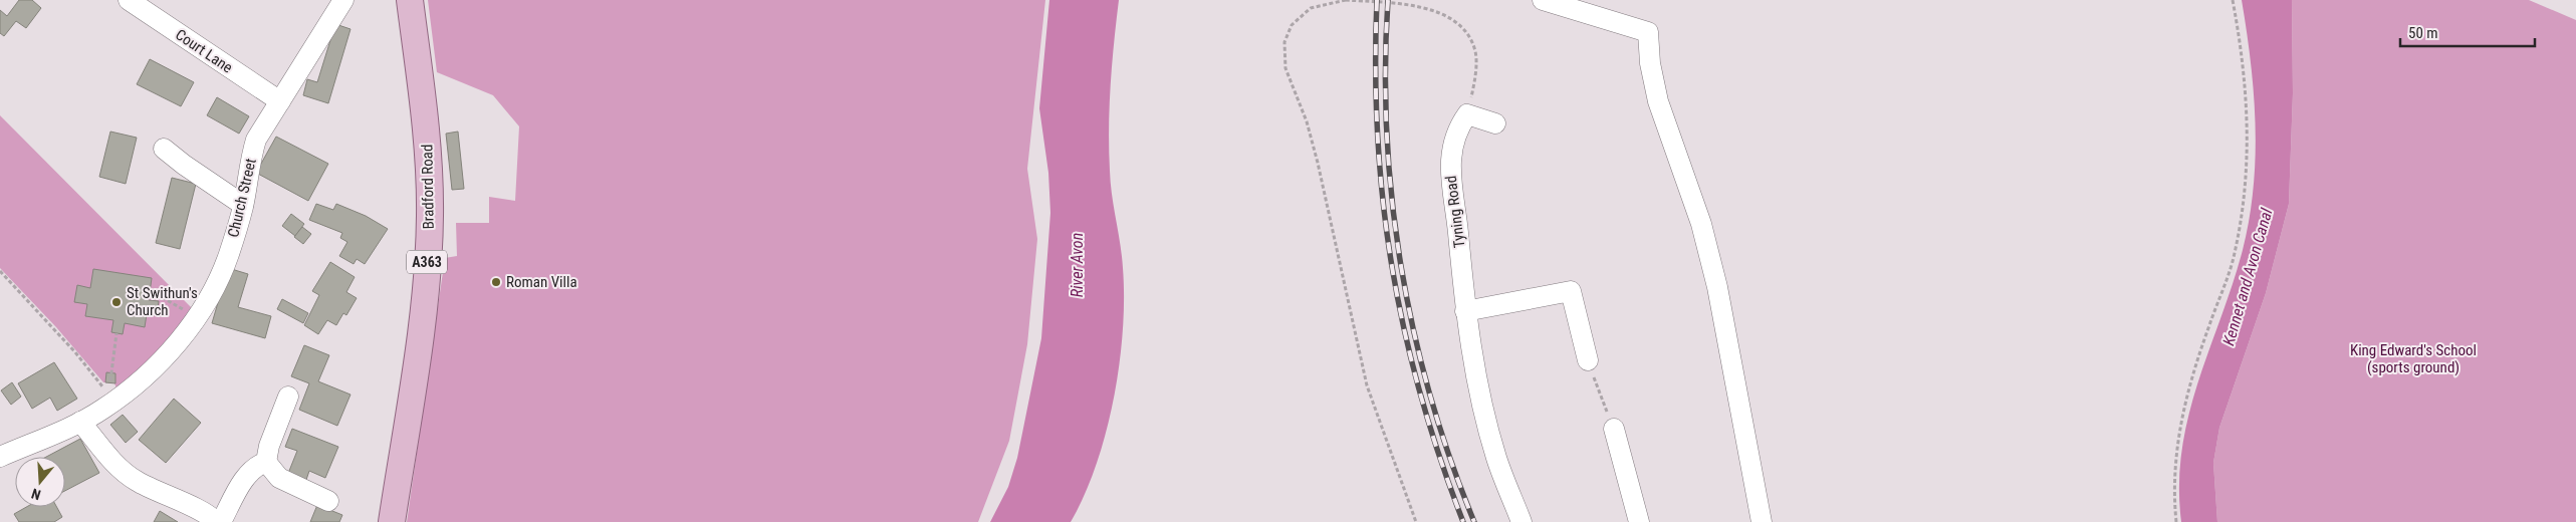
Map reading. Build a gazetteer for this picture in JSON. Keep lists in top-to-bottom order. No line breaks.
{"streets":{"main road":["Bradford Road","A363"],"street":["Court Lane","Church Street","Tyning Road"]},"crossings":[["Court Lane","Church Street"]],"water":["River Avon","Kennet and Avon Canal"],"parks":["King Edward's School (sports ground)"],"places":["Roman Villa","St Swithun's Church"],"scale_bar":"50 m","north":"bottom"}
